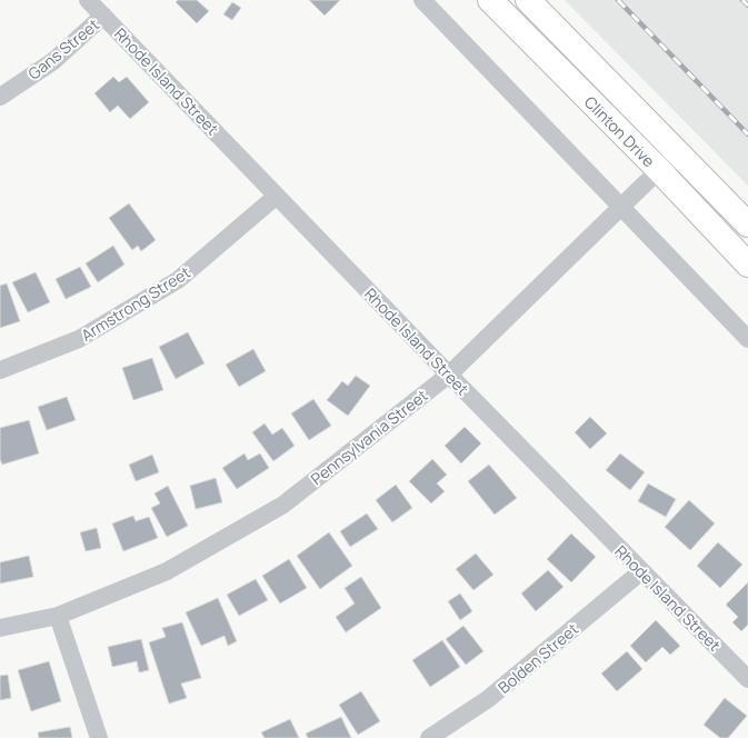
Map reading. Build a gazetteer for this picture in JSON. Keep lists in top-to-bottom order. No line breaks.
{"streets":{"main road":["Clinton Drive"],"street":["Gans Street","Rhode Island Street","Armstrong Street","Pennsylvania Street","Bolden Street"]},"crossings":[["Gans Street","Rhode Island Street"],["Rhode Island Street","Armstrong Street"],["Rhode Island Street","Pennsylvania Street"],["Rhode Island Street","Bolden Street"],["Clinton Drive","Pennsylvania Street"]]}
